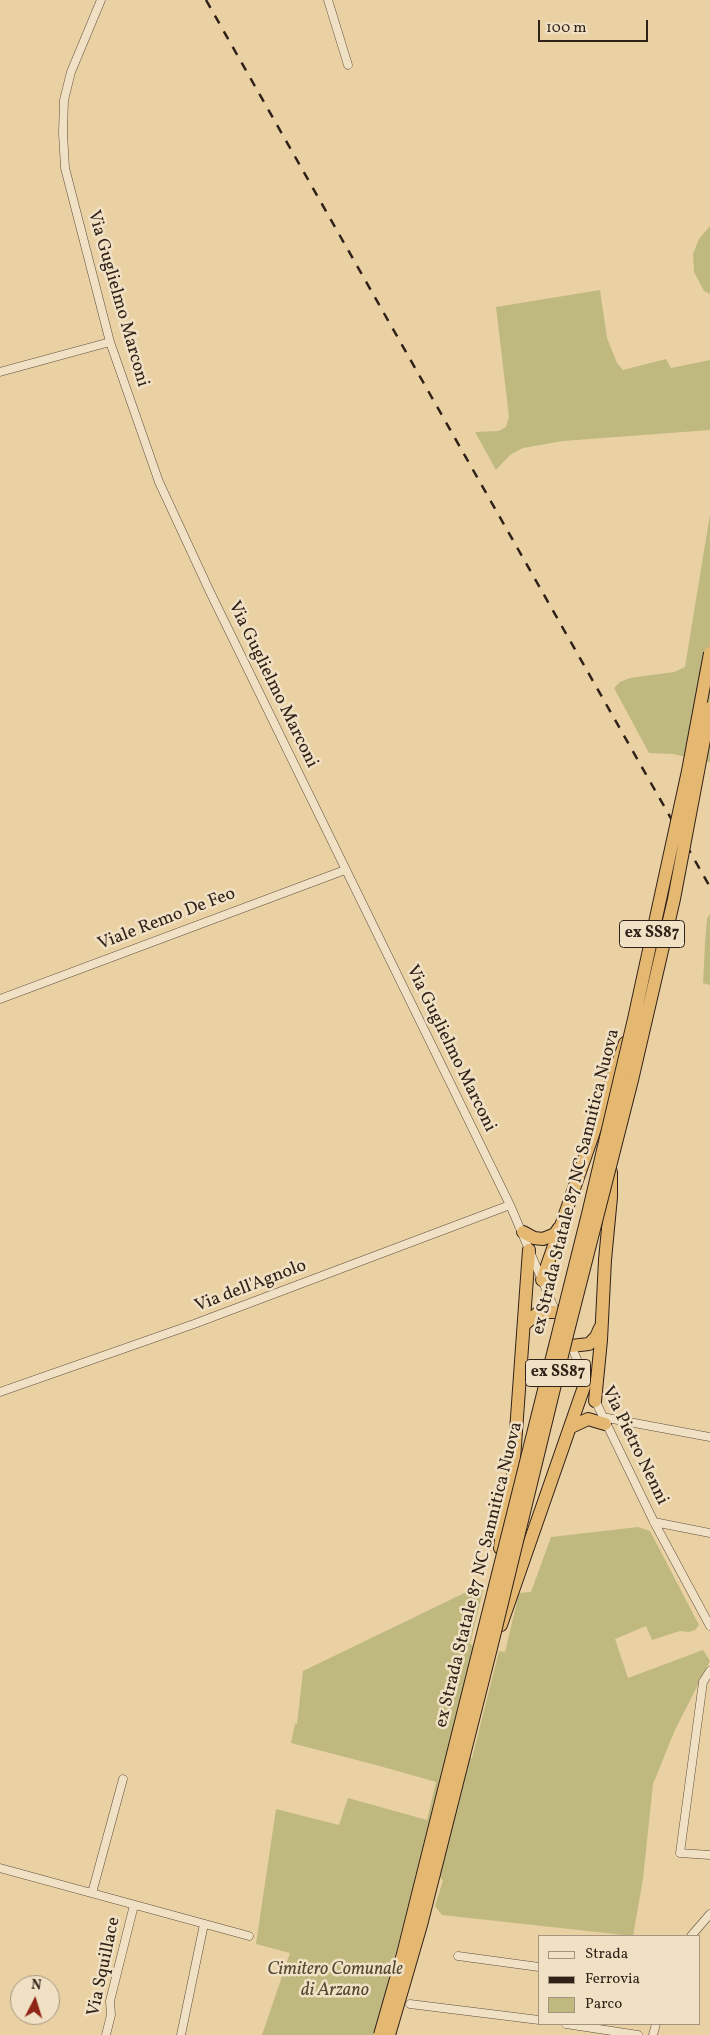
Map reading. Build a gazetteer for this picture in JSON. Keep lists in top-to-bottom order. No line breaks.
{"streets":{"highway":["ex SS87","ex Strada Statale 87 NC Sannitica Nuova"],"street":["Via Guglielmo Marconi","Viale Remo De Feo","Via dell'Agnolo","Via Pietro Nenni","Via Squillace"]},"crossings":[["Via Guglielmo Marconi","Viale Remo De Feo"],["Via Guglielmo Marconi","Via dell'Agnolo"],["Via Guglielmo Marconi","Via Pietro Nenni"]],"parks":["Cimitero Comunale di Arzano"],"legend":["Strada","Ferrovia","Parco"],"scale_bar":"100 m","north":"top"}
